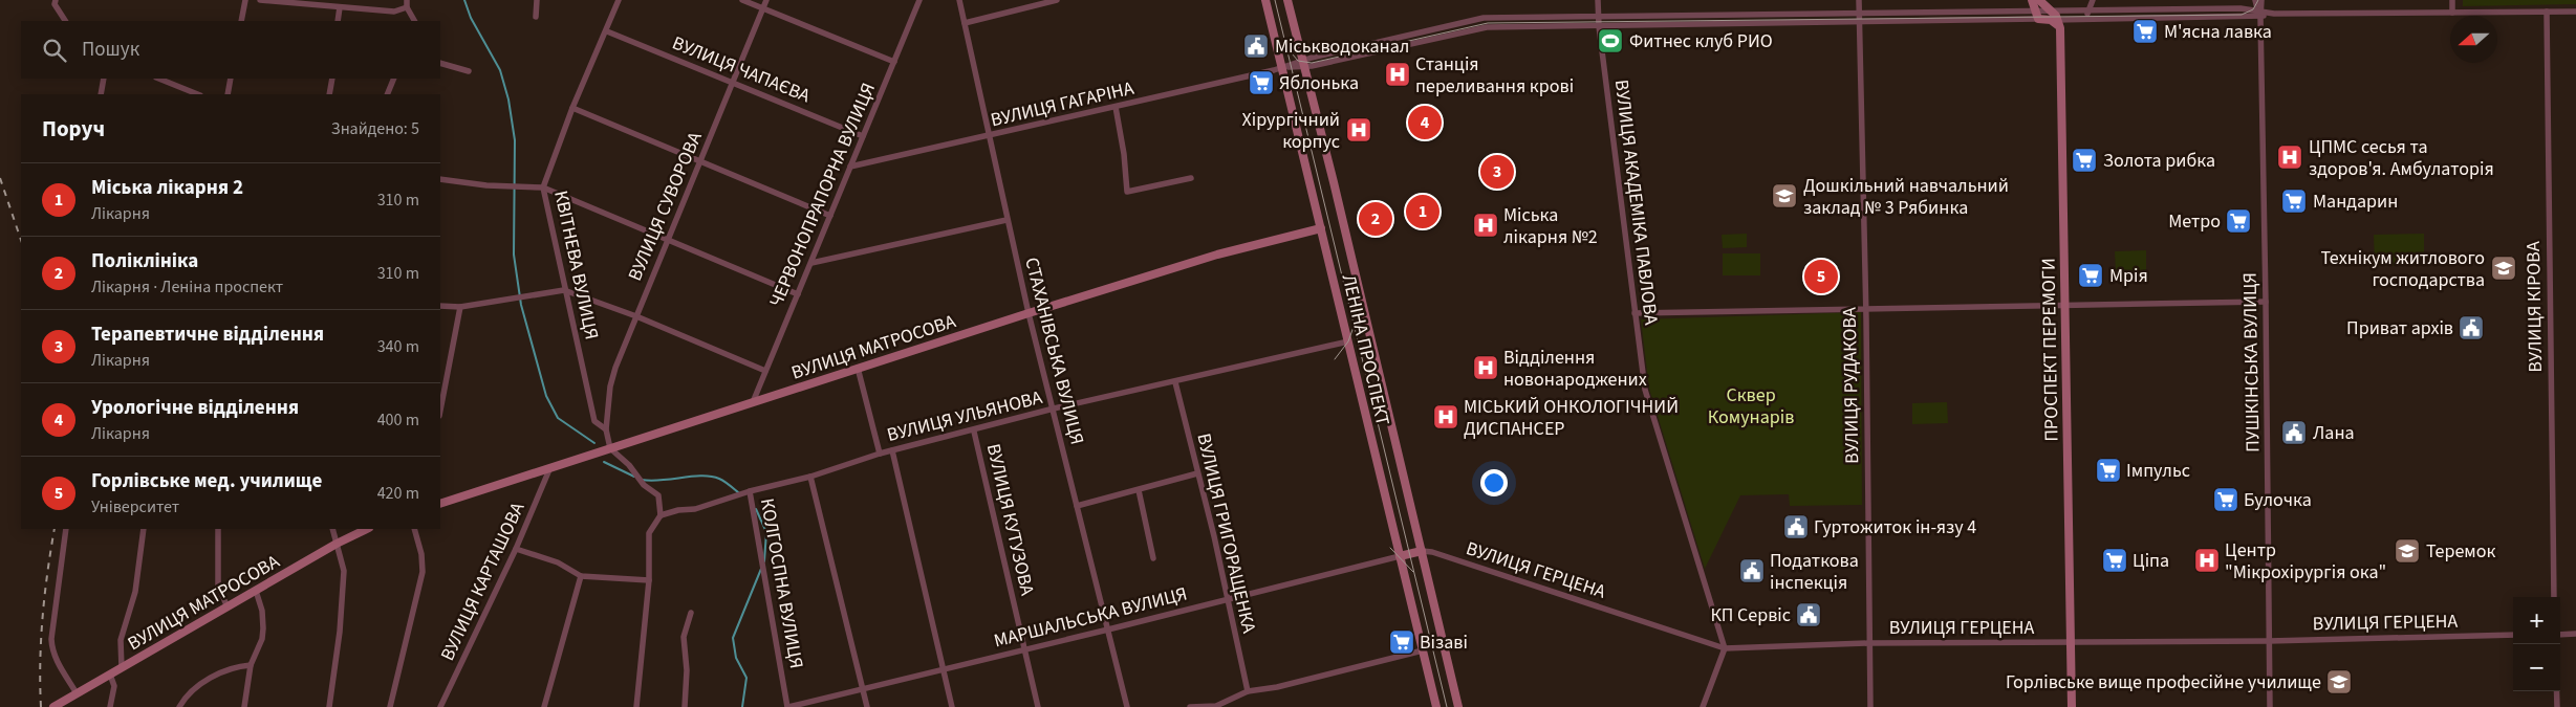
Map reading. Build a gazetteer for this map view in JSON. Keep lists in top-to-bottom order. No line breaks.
{"streets":{"main road":["ВУЛИЦЯ МАТРОСОВА","ЛЕНІНА ПРОСПЕКТ","ПРОСПЕКТ ПЕРЕМОГИ"],"street":["ВУЛИЦЯ ЧАПАЄВА","ВУЛИЦЯ ГАГАРІНА","ЧЕРВОНОПРАПОРНА ВУЛИЦЯ","ВУЛИЦЯ АКАДЕМІКА ПАВЛОВА","ВУЛИЦЯ СУВОРОВА","КВІТНЕВА ВУЛИЦЯ","ВУЛИЦЯ КІРОВА","СТАХАНІВСЬКА ВУЛИЦЯ","ПУШКІНСЬКА ВУЛИЦЯ","ВУЛИЦЯ РУДАКОВА","ВУЛИЦЯ УЛЬЯНОВА","ВУЛИЦЯ КУТУЗОВА","ВУЛИЦЯ ГРИГОРАЩЕНКА","ВУЛИЦЯ ГЕРЦЕНА","ВУЛИЦЯ КАРТАШОВА","КОЛГОСПНА ВУЛИЦЯ","МАРШАЛЬСЬКА ВУЛИЦЯ"]},"crossings":[["ВУЛИЦЯ ЧАПАЄВА","ЧЕРВОНОПРАПОРНА ВУЛИЦЯ"],["ВУЛИЦЯ ЧАПАЄВА","ВУЛИЦЯ СУВОРОВА"],["ВУЛИЦЯ ЧАПАЄВА","КВІТНЕВА ВУЛИЦЯ"],["ВУЛИЦЯ ГАГАРІНА","ЧЕРВОНОПРАПОРНА ВУЛИЦЯ"],["ВУЛИЦЯ ГАГАРІНА","ЛЕНІНА ПРОСПЕКТ"],["ВУЛИЦЯ ГАГАРІНА","СТАХАНІВСЬКА ВУЛИЦЯ"],["ЧЕРВОНОПРАПОРНА ВУЛИЦЯ","ВУЛИЦЯ МАТРОСОВА"],["ВУЛИЦЯ АКАДЕМІКА ПАВЛОВА","ВУЛИЦЯ ГЕРЦЕНА"],["ВУЛИЦЯ СУВОРОВА","КВІТНЕВА ВУЛИЦЯ"],["КВІТНЕВА ВУЛИЦЯ","ВУЛИЦЯ МАТРОСОВА"],["ВУЛИЦЯ МАТРОСОВА","ЛЕНІНА ПРОСПЕКТ"],["ВУЛИЦЯ МАТРОСОВА","СТАХАНІВСЬКА ВУЛИЦЯ"],["ВУЛИЦЯ МАТРОСОВА","ВУЛИЦЯ КАРТАШОВА"],["ЛЕНІНА ПРОСПЕКТ","ВУЛИЦЯ УЛЬЯНОВА"],["ЛЕНІНА ПРОСПЕКТ","ВУЛИЦЯ ГЕРЦЕНА"],["ЛЕНІНА ПРОСПЕКТ","МАРШАЛЬСЬКА ВУЛИЦЯ"],["ПРОСПЕКТ ПЕРЕМОГИ","ВУЛИЦЯ ГЕРЦЕНА"],["СТАХАНІВСЬКА ВУЛИЦЯ","ВУЛИЦЯ УЛЬЯНОВА"],["СТАХАНІВСЬКА ВУЛИЦЯ","МАРШАЛЬСЬКА ВУЛИЦЯ"],["ПУШКІНСЬКА ВУЛИЦЯ","ВУЛИЦЯ ГЕРЦЕНА"],["ВУЛИЦЯ РУДАКОВА","ВУЛИЦЯ ГЕРЦЕНА"],["ВУЛИЦЯ УЛЬЯНОВА","ВУЛИЦЯ КУТУЗОВА"],["ВУЛИЦЯ УЛЬЯНОВА","ВУЛИЦЯ ГРИГОРАЩЕНКА"],["ВУЛИЦЯ УЛЬЯНОВА","КОЛГОСПНА ВУЛИЦЯ"],["ВУЛИЦЯ КУТУЗОВА","МАРШАЛЬСЬКА ВУЛИЦЯ"],["ВУЛИЦЯ ГРИГОРАЩЕНКА","МАРШАЛЬСЬКА ВУЛИЦЯ"],["КОЛГОСПНА ВУЛИЦЯ","МАРШАЛЬСЬКА ВУЛИЦЯ"]],"parks":["Сквер Комунарів"],"places":{"supermarket":["М'ясна лавка","Яблонька","Золота рибка","Мандарин","Метро","Мрія","Імпульс","Булочка","Ціпа","Візаві"],"sports":["Фитнес клуб РИО"],"public building":["Міськводоканал","Приват архів","Лана","Гуртожиток ін-язу 4","Податкова інспекція","КП Сервіс"],"hospital":["Станція переливання крові","Хірургічний корпус","ЦПМС сесья та здоров'я. Амбулаторія","Міська лікарня №2","Відділення новонароджених","МІСЬКИЙ ОНКОЛОГІЧНИЙ ДИСПАНСЕР","Центр \"Мікрохірургія ока\""],"school or university":["Дошкільний навчальний заклад № 3 Рябинка","Технікум житлового господарства","Теремок","Горлівське вище професійне училище"]},"north":"left","page":{"search":"Пошук","heading":["Поруч","Знайдено: 5"],"pins":["4","3","1","2","5"],"list":[{"mark":"1","name":"Міська лікарня 2","note":"Лікарня","value":"310 m"},{"mark":"2","name":"Поліклініка","note":"Лікарня · Леніна проспект","value":"310 m"},{"mark":"3","name":"Терапевтичне відділення","note":"Лікарня","value":"340 m"},{"mark":"4","name":"Урологічне відділення","note":"Лікарня","value":"400 m"},{"mark":"5","name":"Горлівське мед. училище","note":"Університет","value":"420 m"}],"map_buttons":["+","−"]}}
